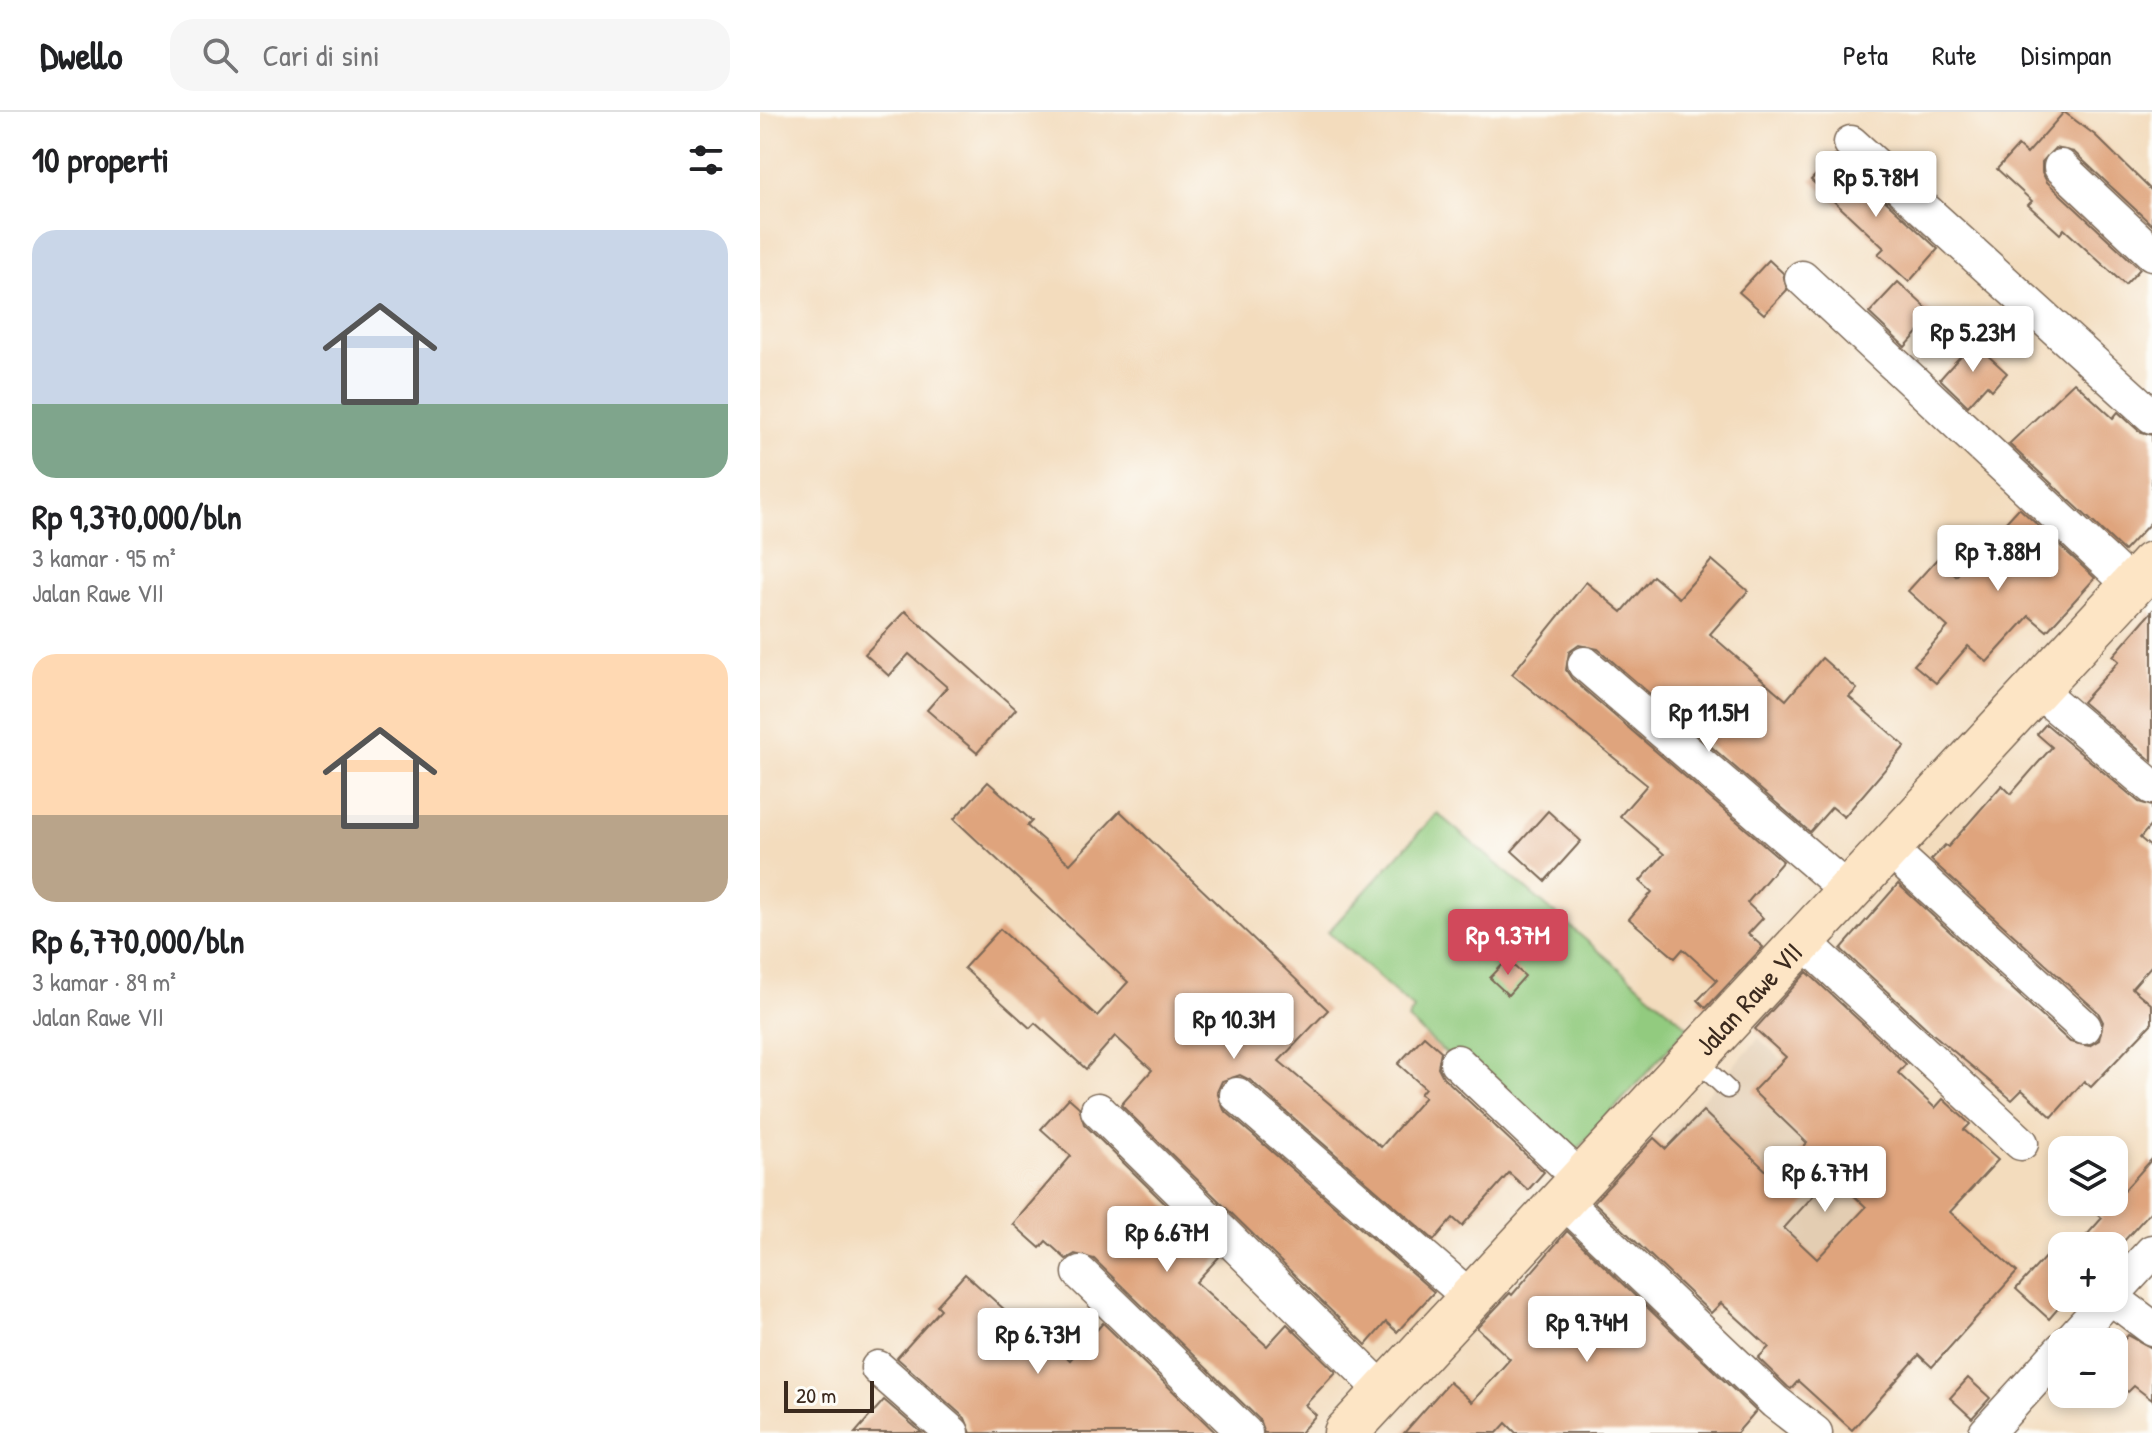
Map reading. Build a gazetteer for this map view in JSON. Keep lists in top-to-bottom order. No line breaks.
{"streets":{"main road":["Jalan Rawe VII"]},"scale_bar":"20 m","page":{"header":"Dwello","search":"Cari di sini","nav":["Peta","Rute","Disimpan"],"heading":"10 properti","price":["Rp 5.78M","Rp 5.23M","Rp 7.88M","Rp 11.5M","Rp 9.37M","Rp 10.3M","Rp 6.77M","Rp 6.67M","Rp 9.74M","Rp 6.73M"],"list":[{"name":"Rp 9,370,000/bln","note":"3 kamar · 95 m² · Jalan Rawe VII"},{"name":"Rp 6,770,000/bln","note":"3 kamar · 89 m² · Jalan Rawe VII"}],"map_buttons":["+","−"],"scale":"20 m"}}
